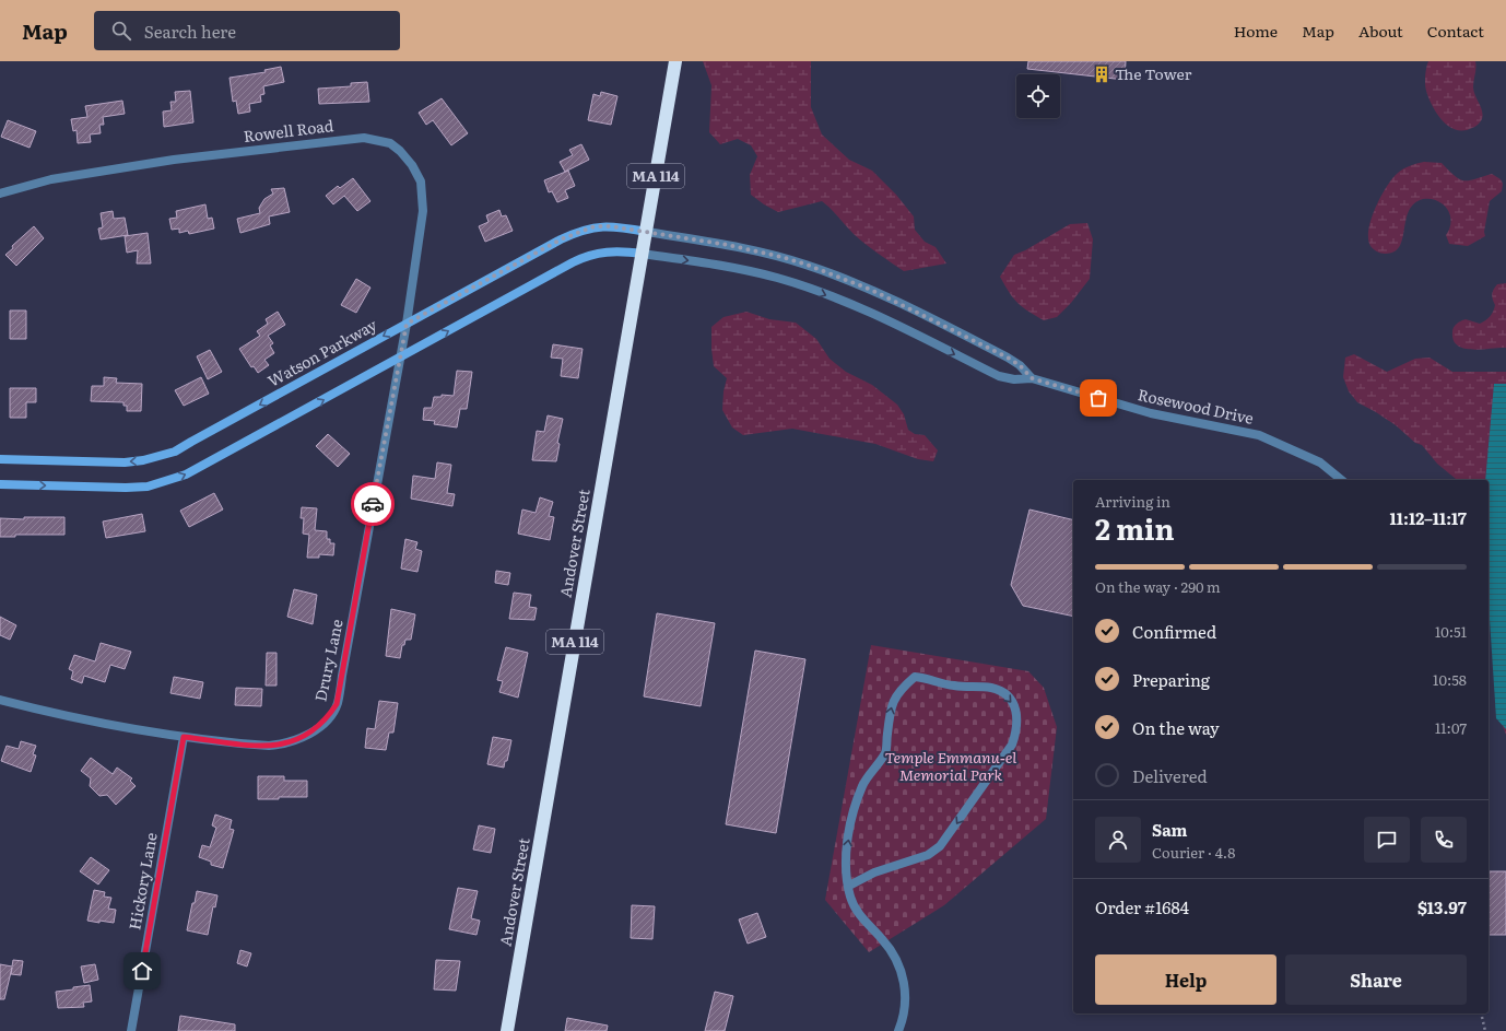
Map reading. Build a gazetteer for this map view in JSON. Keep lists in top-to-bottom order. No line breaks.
{"streets":{"highway":["MA 114","Andover Street"],"main road":["Watson Parkway"],"street":["Rowell Road","Rosewood Drive","Drury Lane","Hickory Lane"]},"crossings":[["Rowell Road","Watson Parkway"],["Rowell Road","Drury Lane"],["Watson Parkway","Rosewood Drive"],["Watson Parkway","Andover Street"],["Watson Parkway","Drury Lane"],["Rosewood Drive","Andover Street"],["Drury Lane","Hickory Lane"]],"parks":["Temple Emmanu-el Memorial Park"],"places":{"building":["The Tower"]},"page":{"header":"Map","search":"Search here","nav":["Home","Map","About","Contact"],"heading":["2 min","Arriving in","11:12–11:17"],"panel":["Sam","Courier · 4.8","Order #1684","$13.97"],"bar":"On the way · 290 m","list":[["Confirmed","10:51"],["Preparing","10:58"],["On the way","11:07"],"Delivered"],"buttons":["Help","Share"]}}
